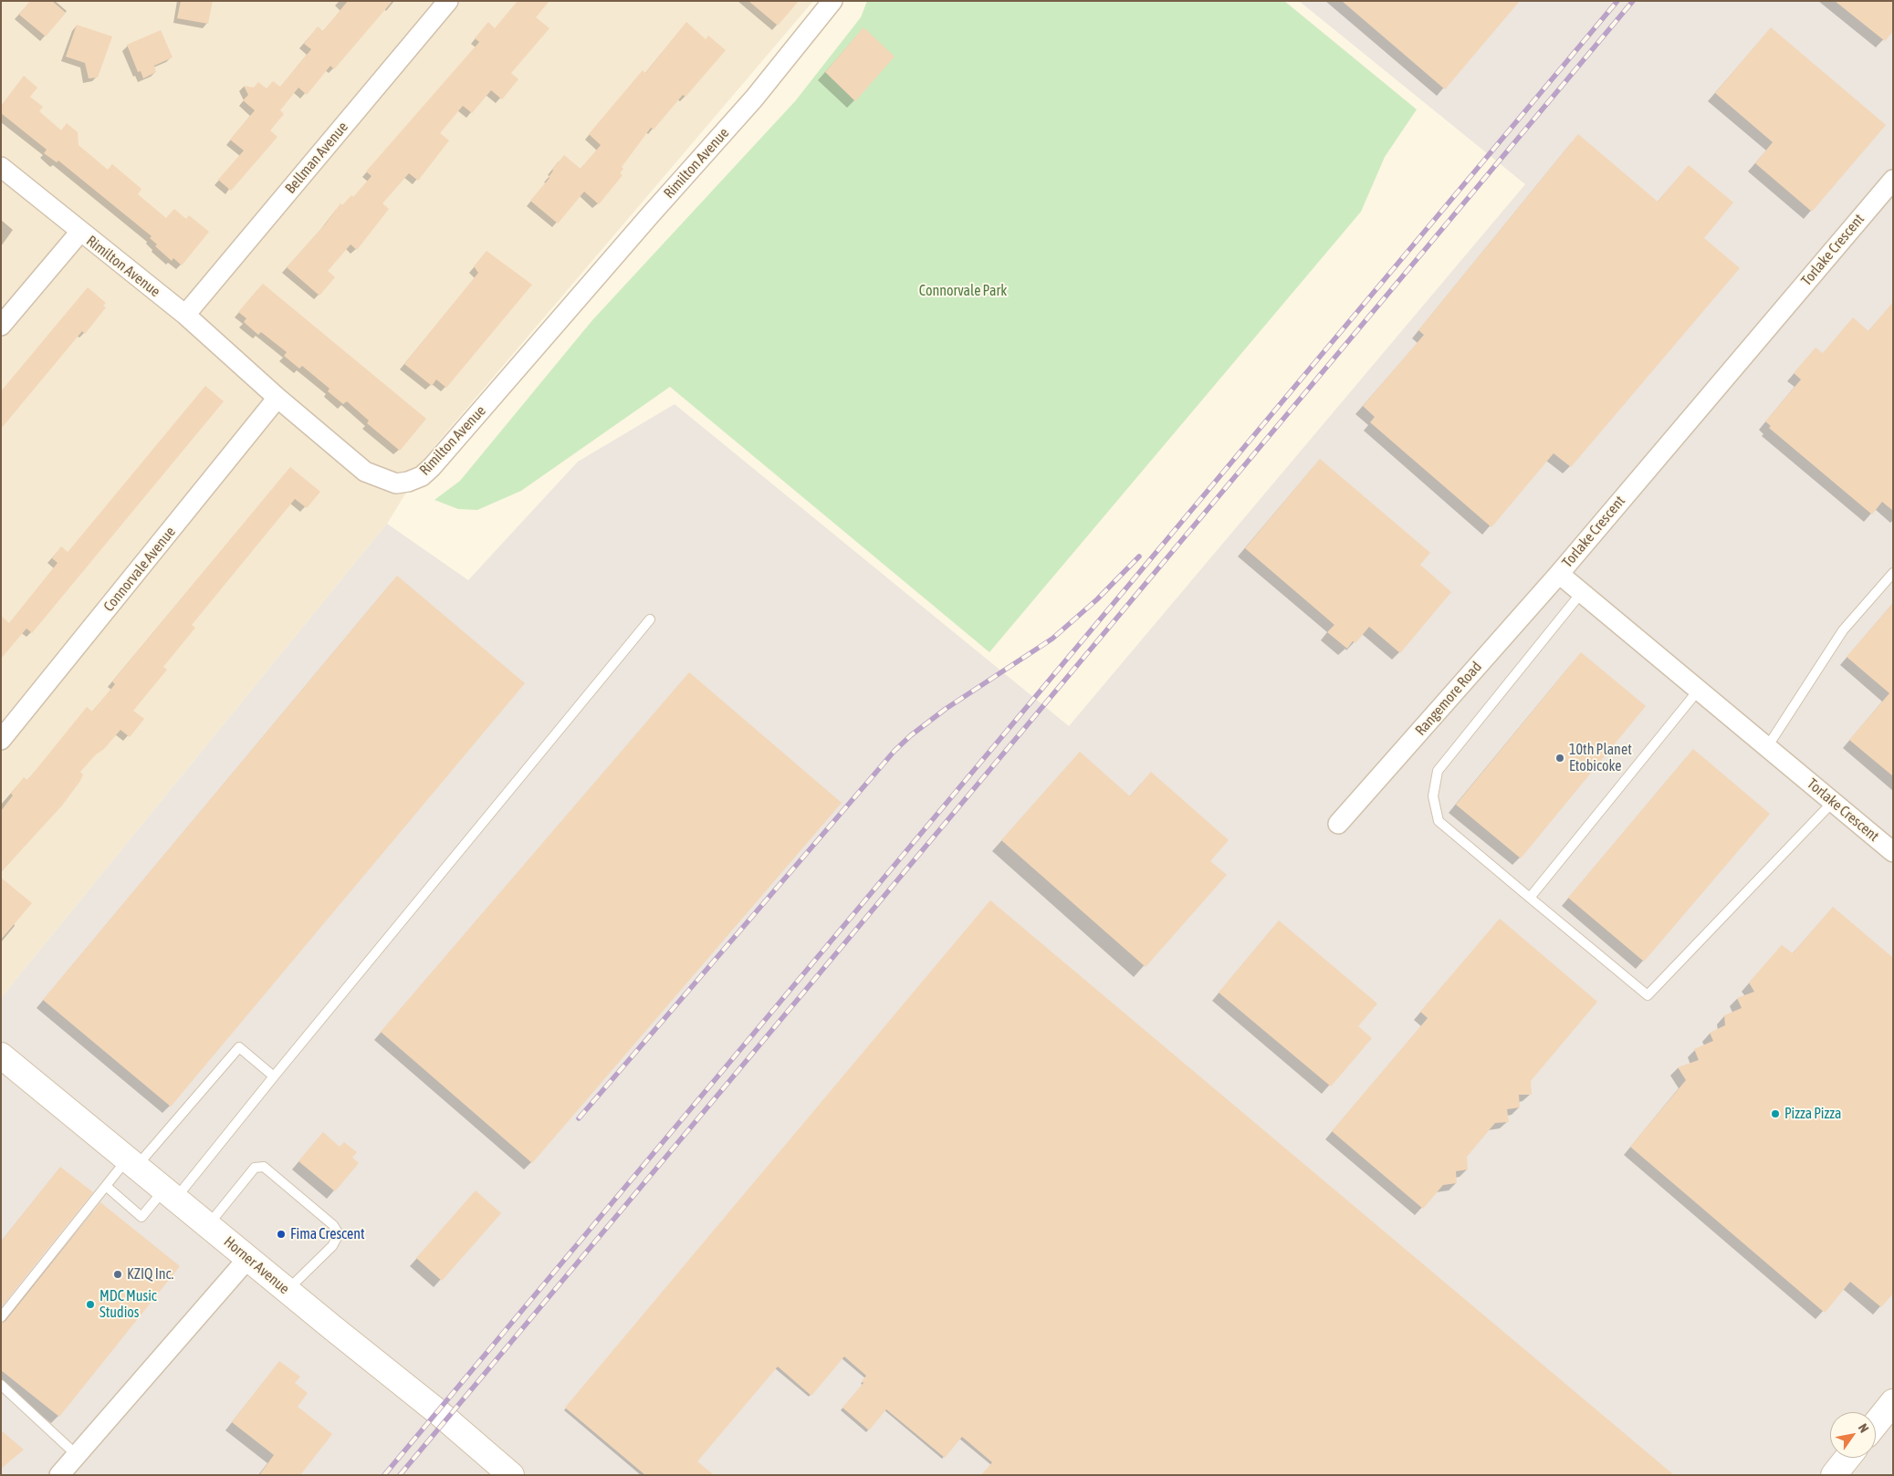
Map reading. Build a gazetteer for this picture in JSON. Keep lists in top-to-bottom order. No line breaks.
{"streets":{"main road":["Horner Avenue"],"street":["Bellman Avenue","Rimilton Avenue","Torlake Crescent","Connorvale Avenue","Rangemore Road"]},"crossings":[["Bellman Avenue","Rimilton Avenue"],["Rimilton Avenue","Connorvale Avenue"],["Torlake Crescent","Rangemore Road"]],"parks":["Connorvale Park"],"places":["10th Planet Etobicoke","Pizza Pizza","Fima Crescent","KZIQ Inc.","MDC Music Studios"],"north":"top right"}
